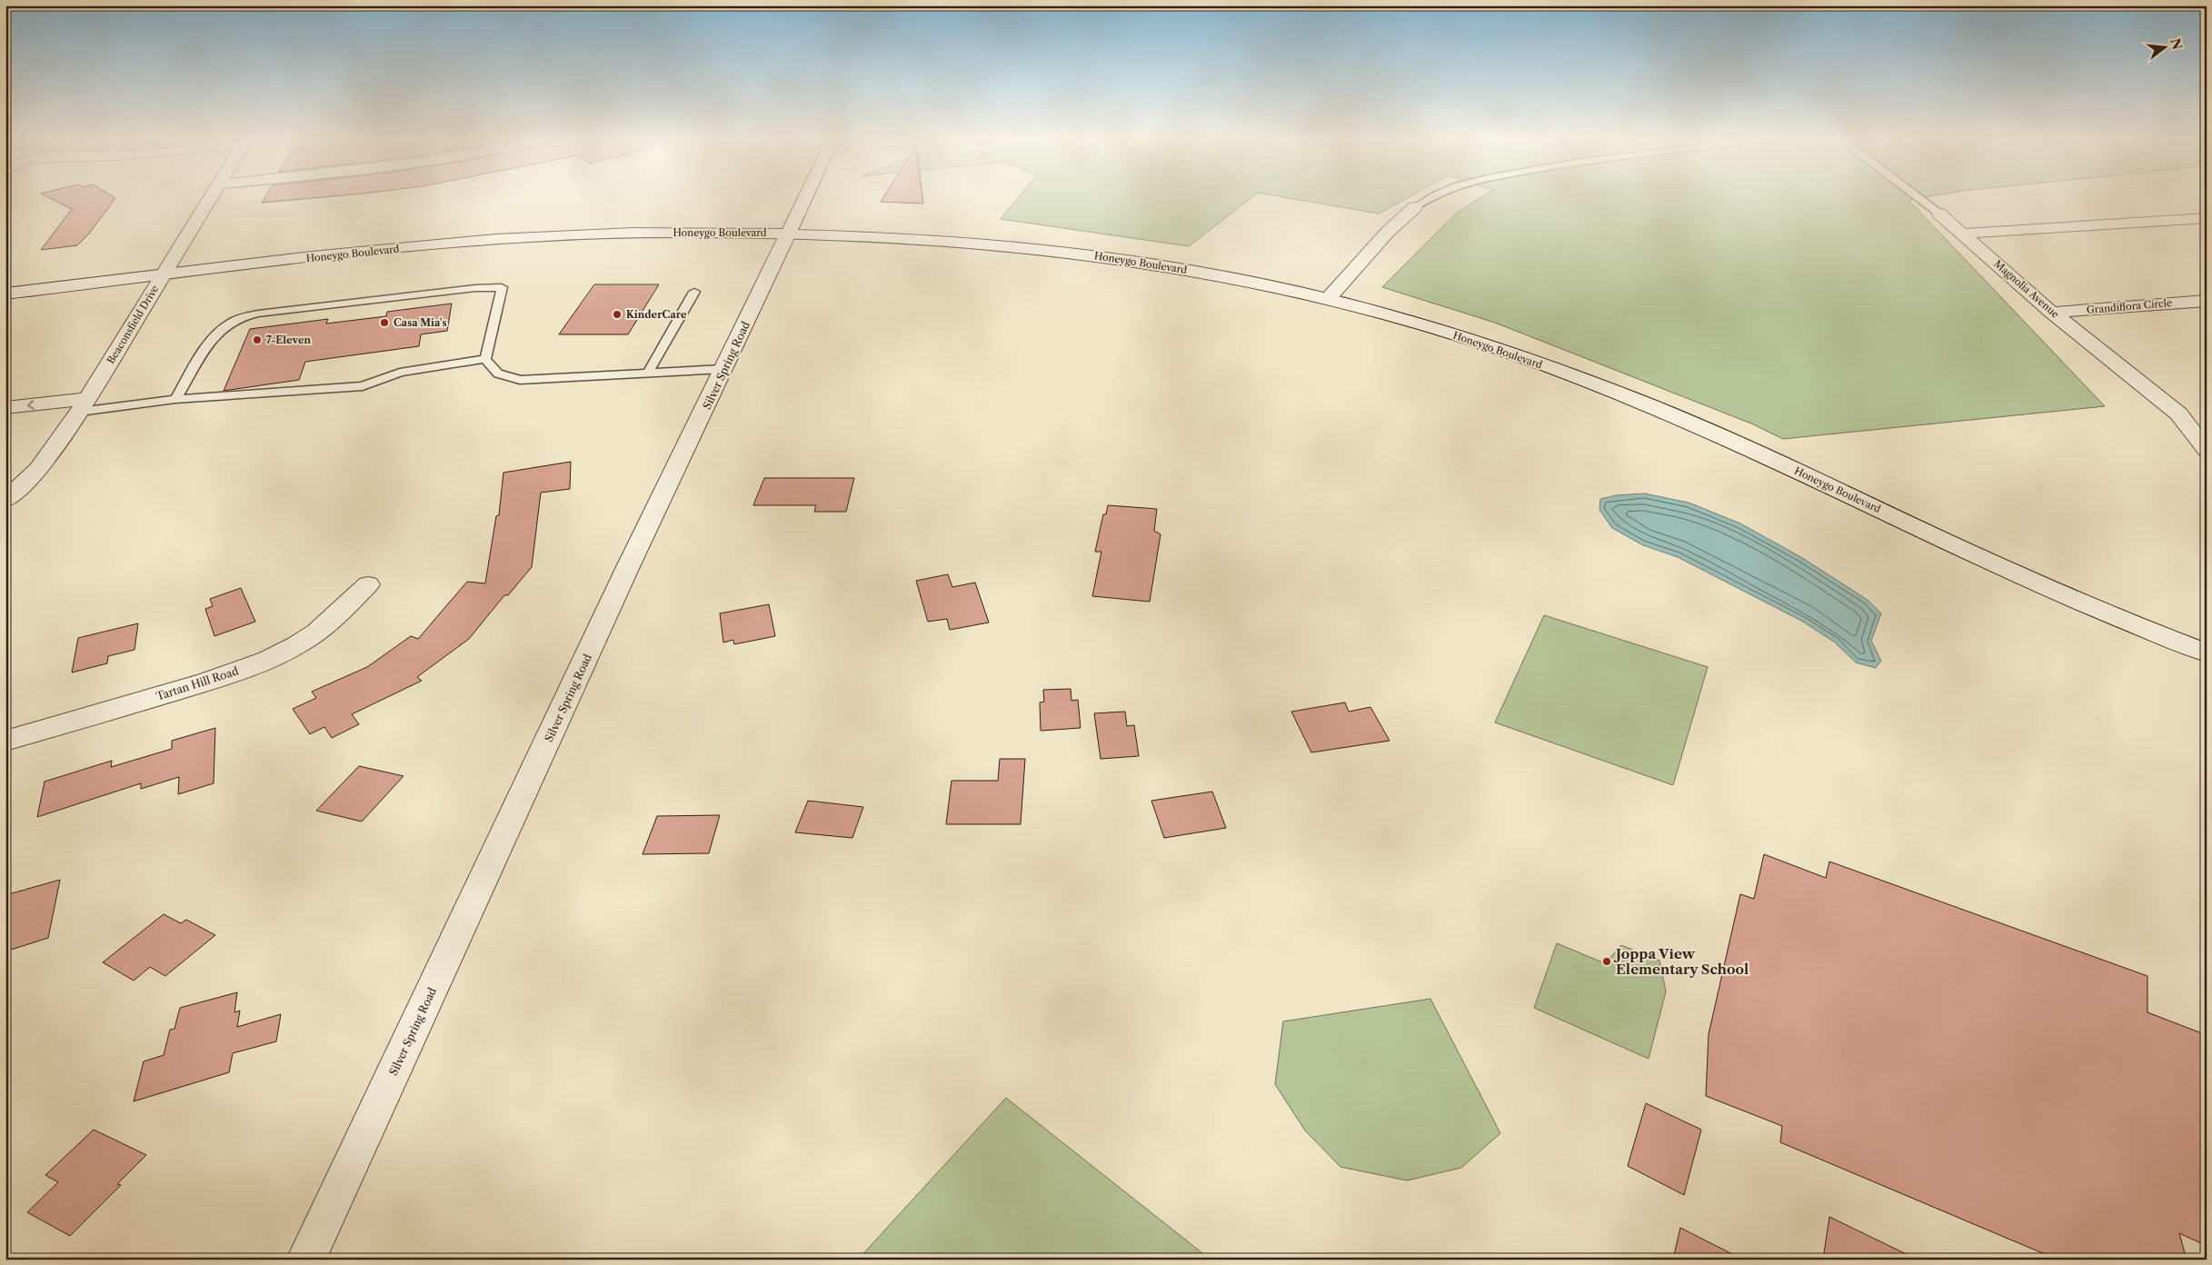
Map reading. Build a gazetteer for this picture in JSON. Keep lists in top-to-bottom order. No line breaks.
{"streets":{"street":["Honeygo Boulevard","Magnolia Avenue","Grandiflora Circle","Beaconsfield Drive","Silver Spring Road","Tartan Hill Road"]},"crossings":[["Honeygo Boulevard","Beaconsfield Drive"],["Honeygo Boulevard","Silver Spring Road"],["Magnolia Avenue","Grandiflora Circle"]],"places":["KinderCare","Casa Mia's","7-Eleven","Joppa View Elementary School"],"north":"right"}
